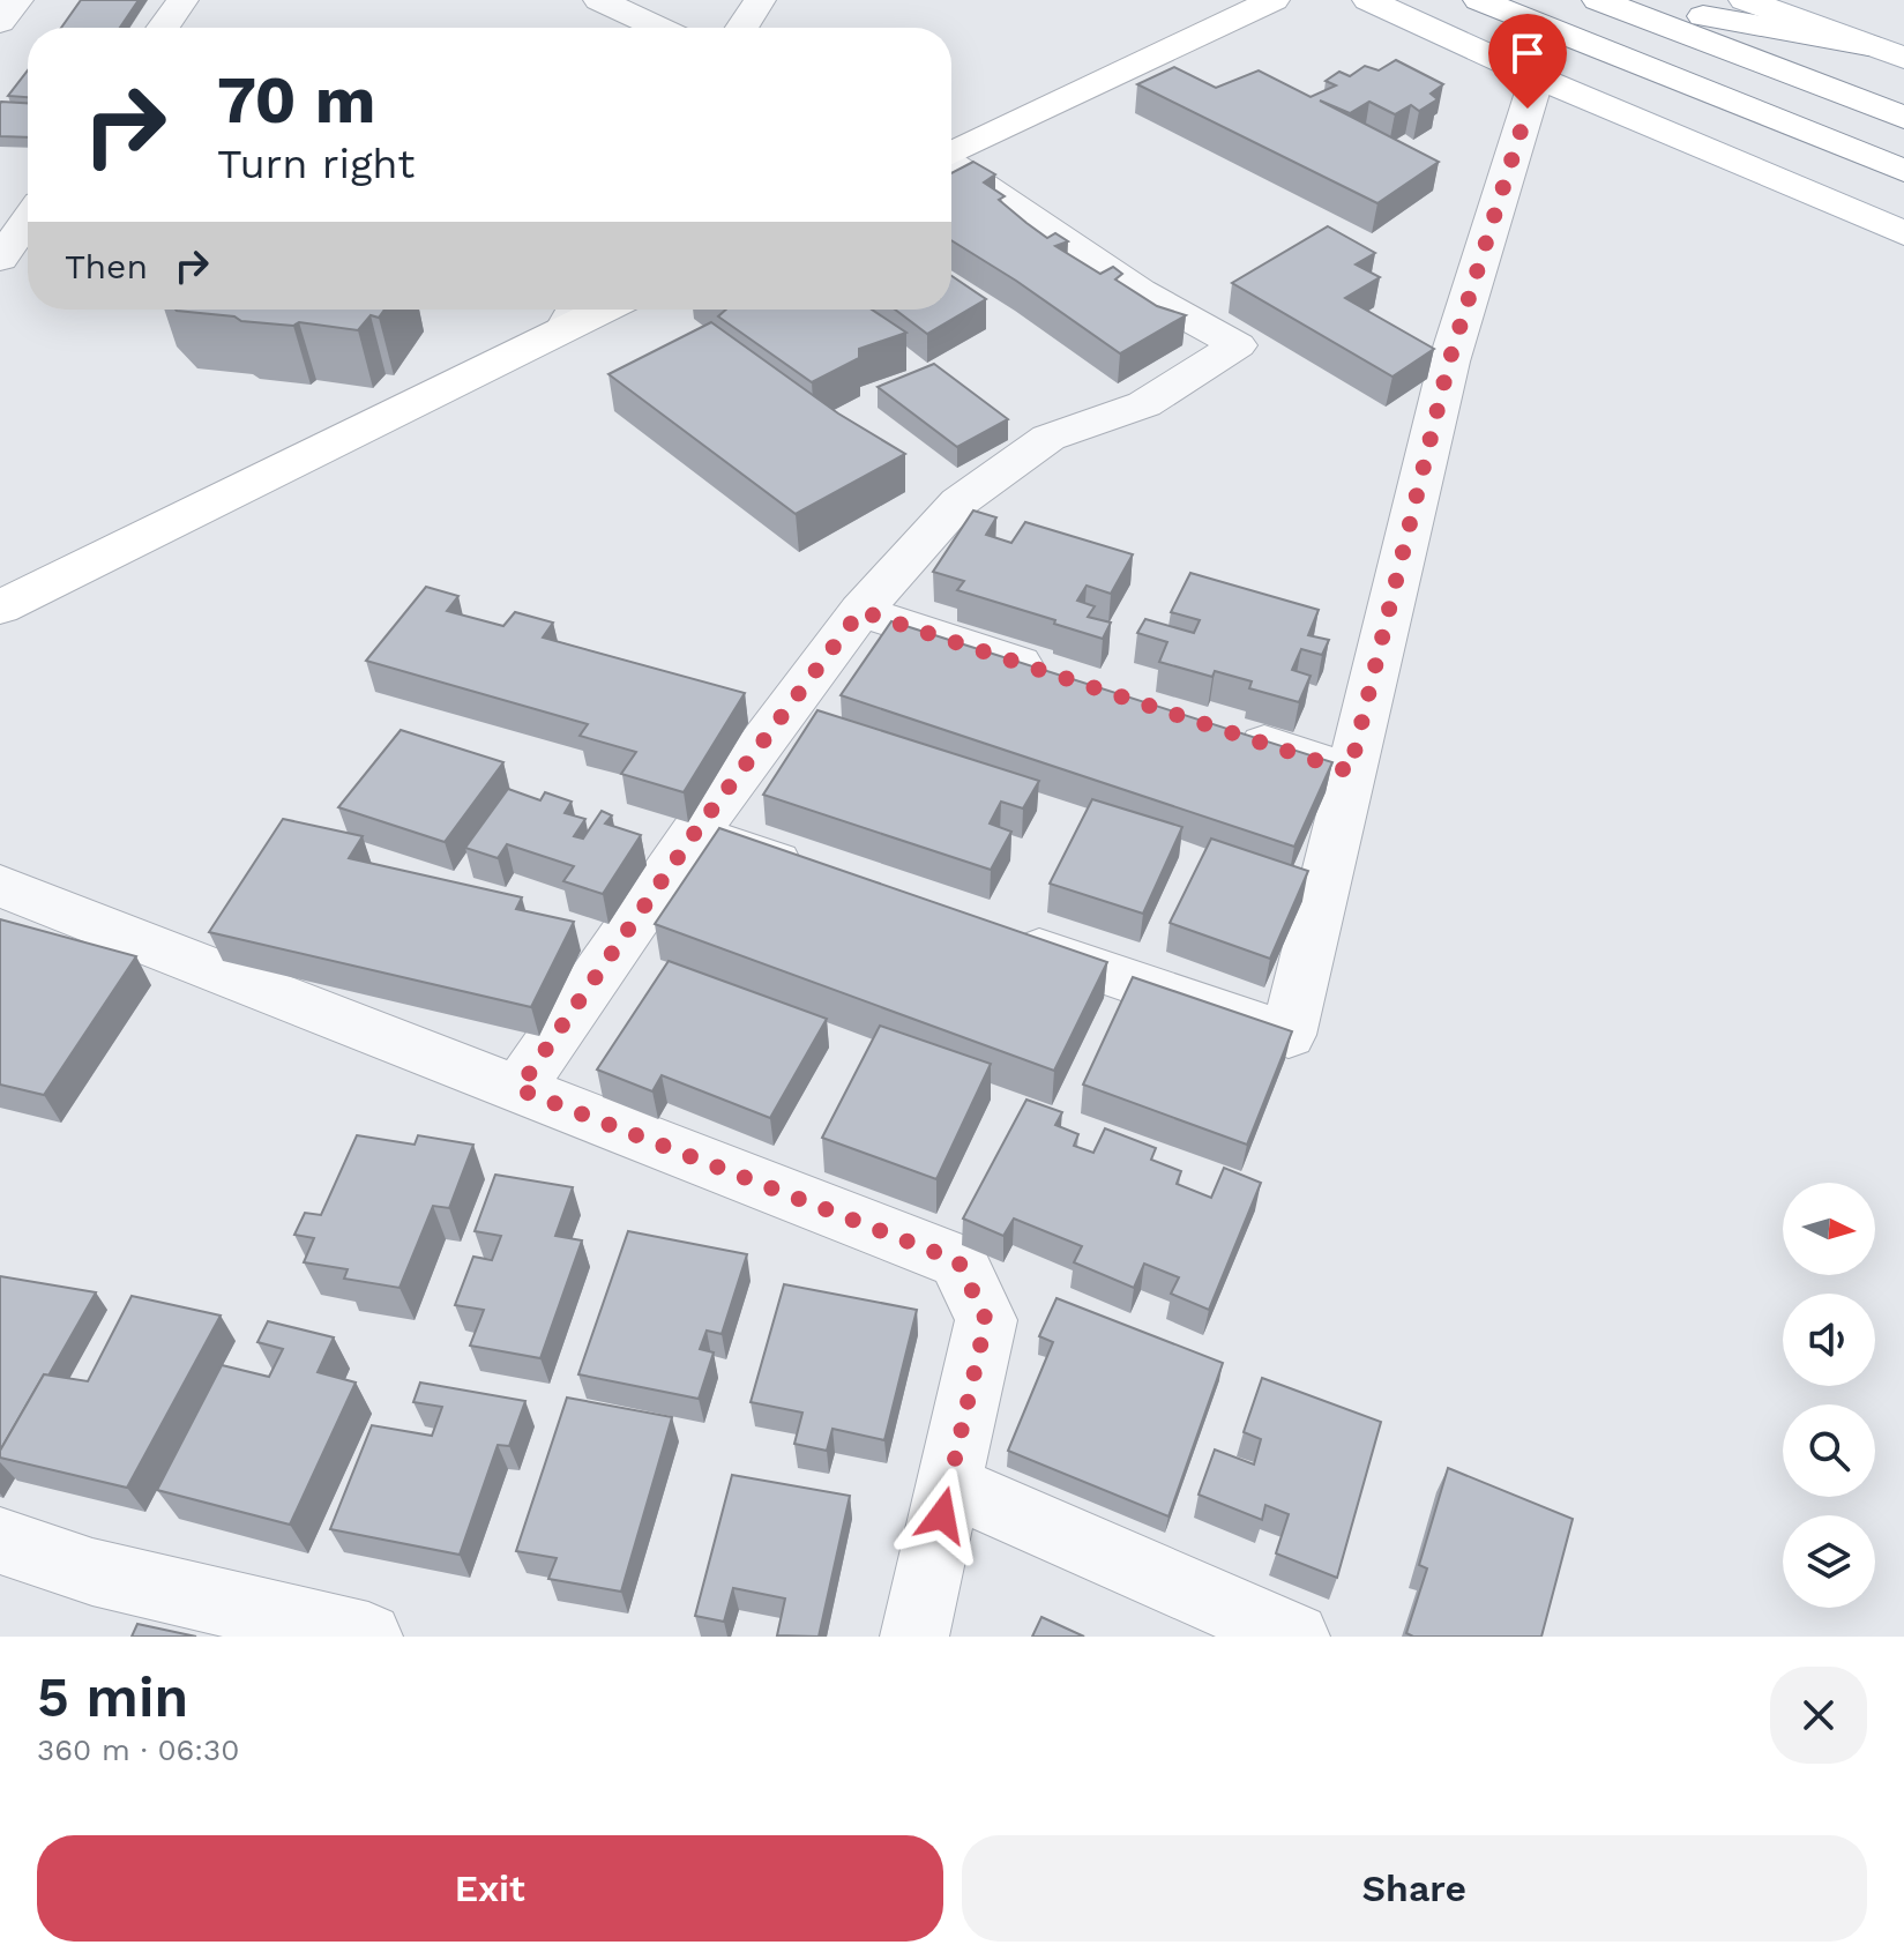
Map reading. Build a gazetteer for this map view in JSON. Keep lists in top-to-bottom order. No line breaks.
{"north":"right","page":{"turn":["70 m","Turn right"],"then":"Then","heading":["5 min","360 m · 06:30"],"buttons":["Exit","Share"]}}
